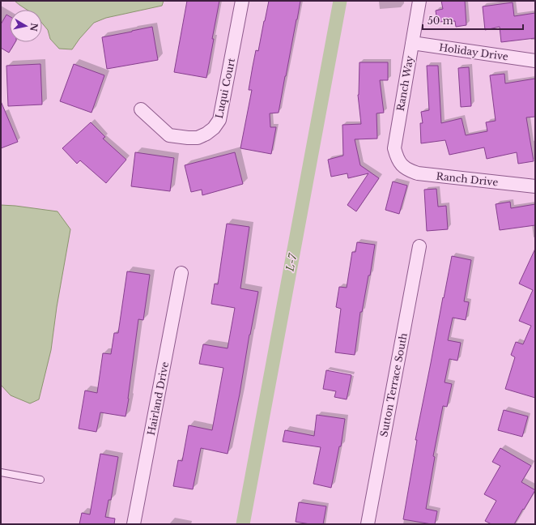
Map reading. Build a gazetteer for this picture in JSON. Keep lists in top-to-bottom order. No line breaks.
{"streets":{"street":["Holiday Drive","Ranch Way","Luqui Court","Ranch Drive","Sutton Terrace South","Hairland Drive"]},"crossings":[["Holiday Drive","Ranch Way"],["Ranch Way","Ranch Drive"]],"water":["L-7"],"scale_bar":"50 m","north":"right"}
